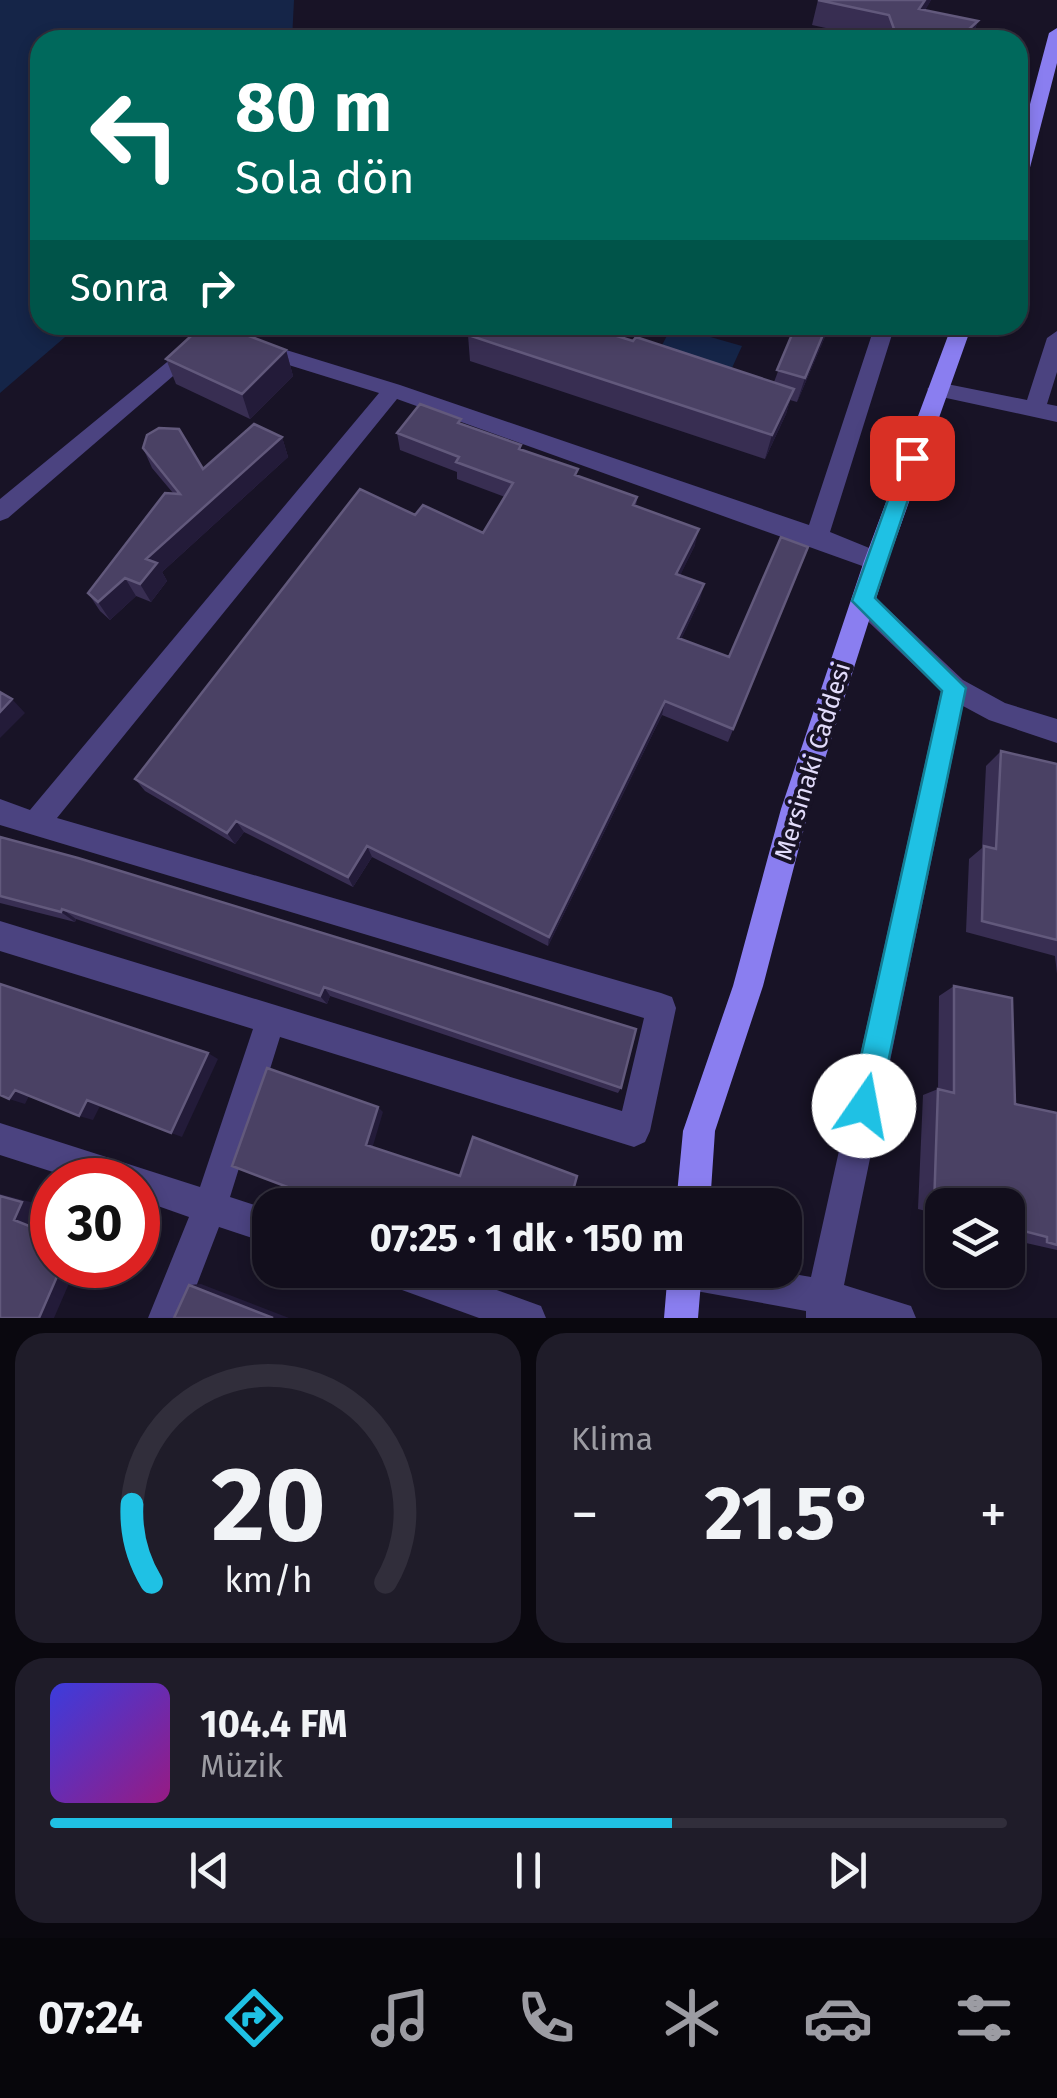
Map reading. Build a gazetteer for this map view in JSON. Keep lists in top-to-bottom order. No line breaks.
{"streets":{"street":["Mersinaki Caddesi"]},"page":{"turn":["80 m","Sola dön"],"then":"Sonra","limit":"30","trip":"07:25 · 1 dk · 150 m","tile":"Klima","heat":["−","21.5°","+"],"song":["104.4 FM","Müzik"],"tabs":"07:24","gauge":["20","km/h"]}}
